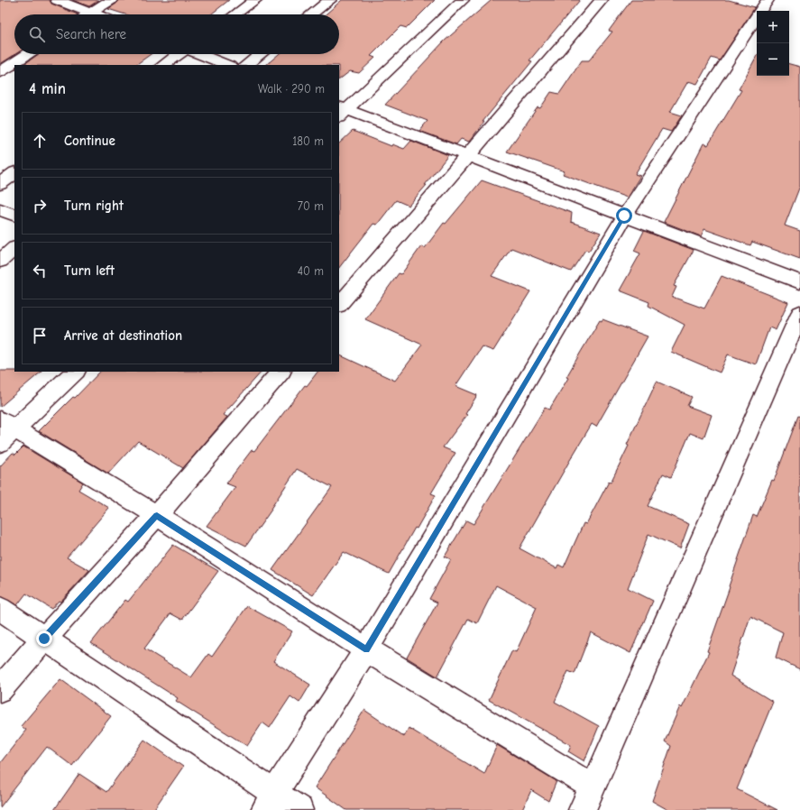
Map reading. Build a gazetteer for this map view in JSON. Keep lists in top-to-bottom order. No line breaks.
{"page":{"map_buttons":["+","−"],"search":"Search here","heading":["4 min","Walk · 290 m"],"list":[["Continue","180 m"],["Turn right","70 m"],["Turn left","40 m"],"Arrive at destination"]}}
